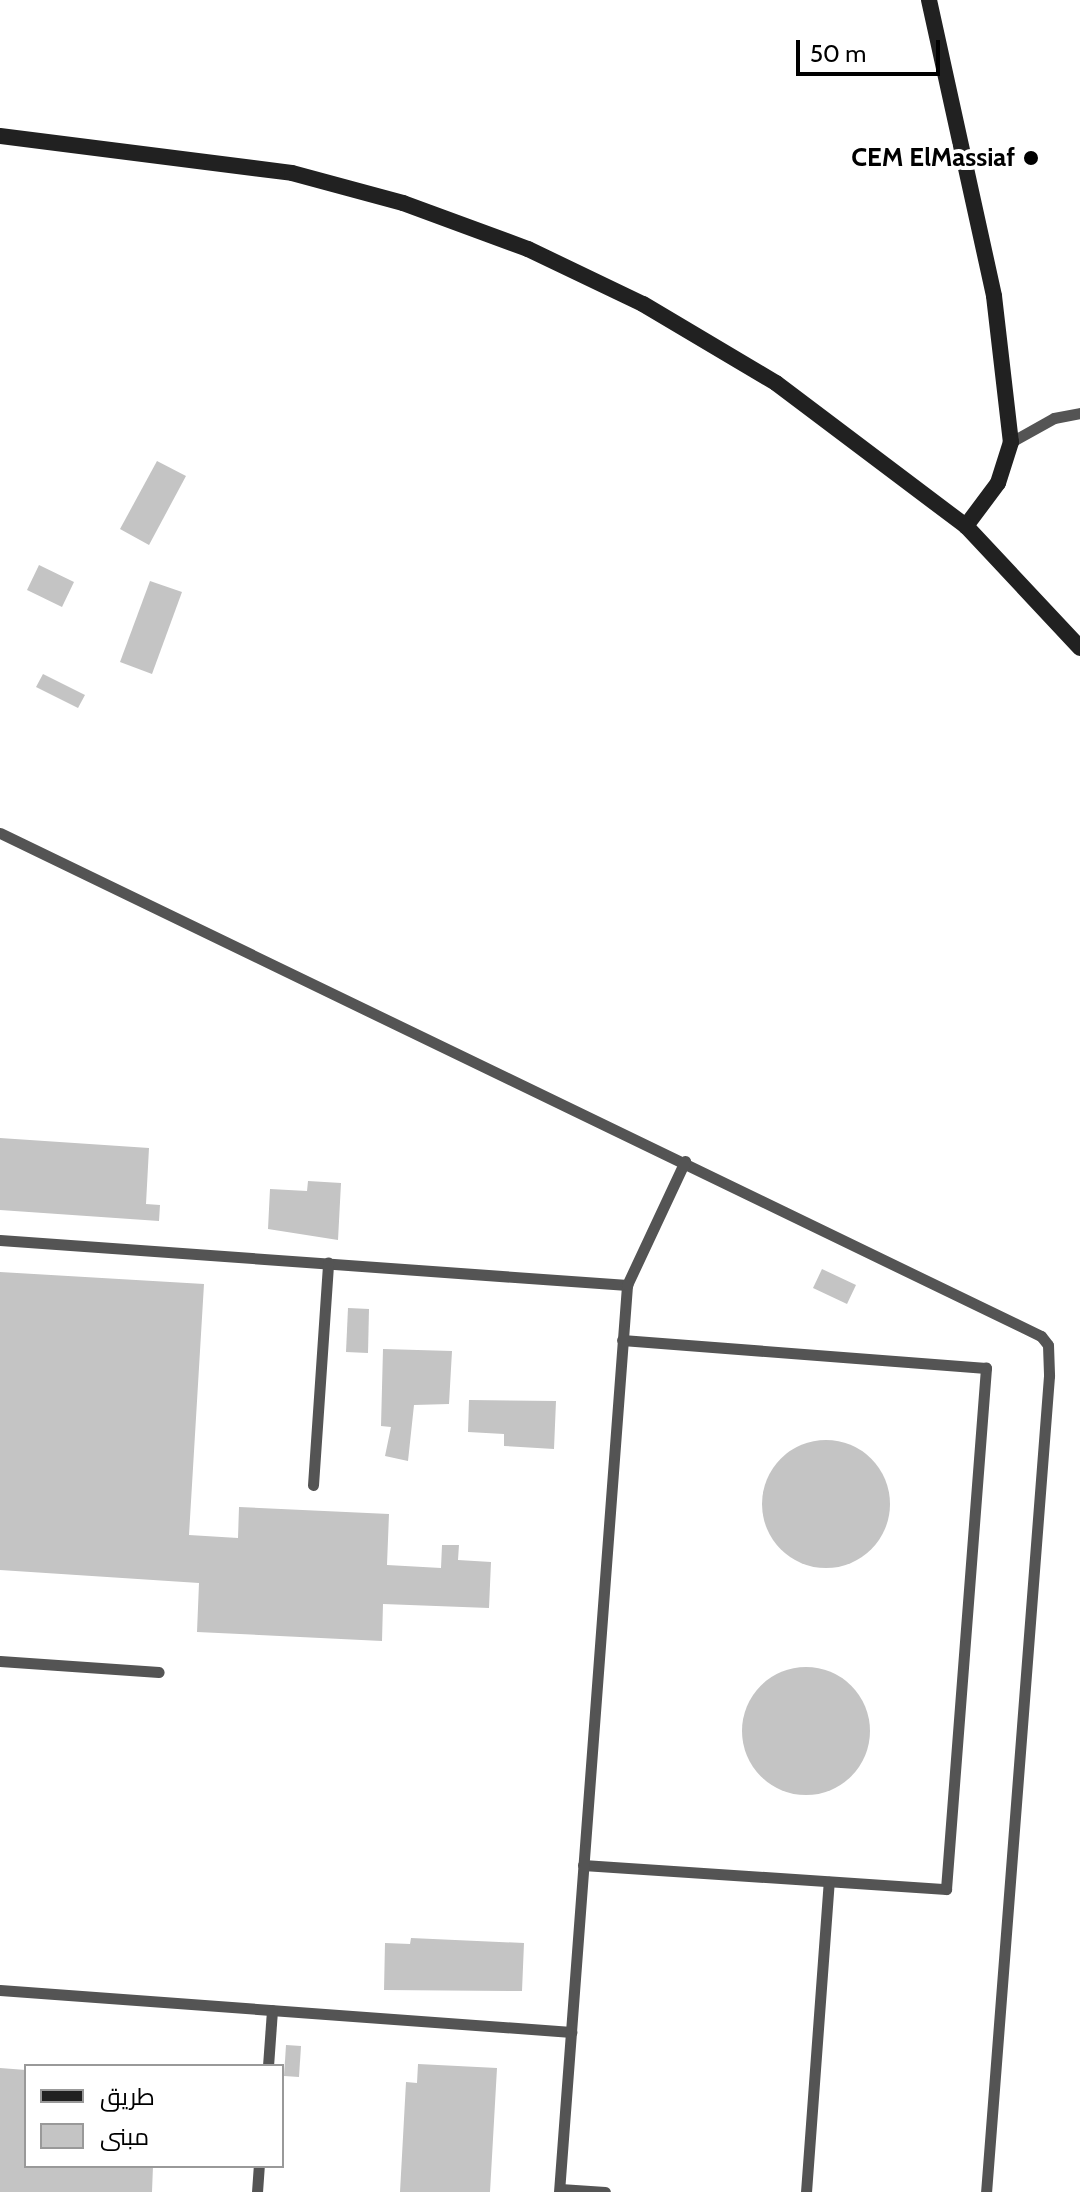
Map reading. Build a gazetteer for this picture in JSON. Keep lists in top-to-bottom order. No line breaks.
{"places":["CEM ElMassiaf"],"legend":["طريق","مبنى"],"scale_bar":"50 m"}
